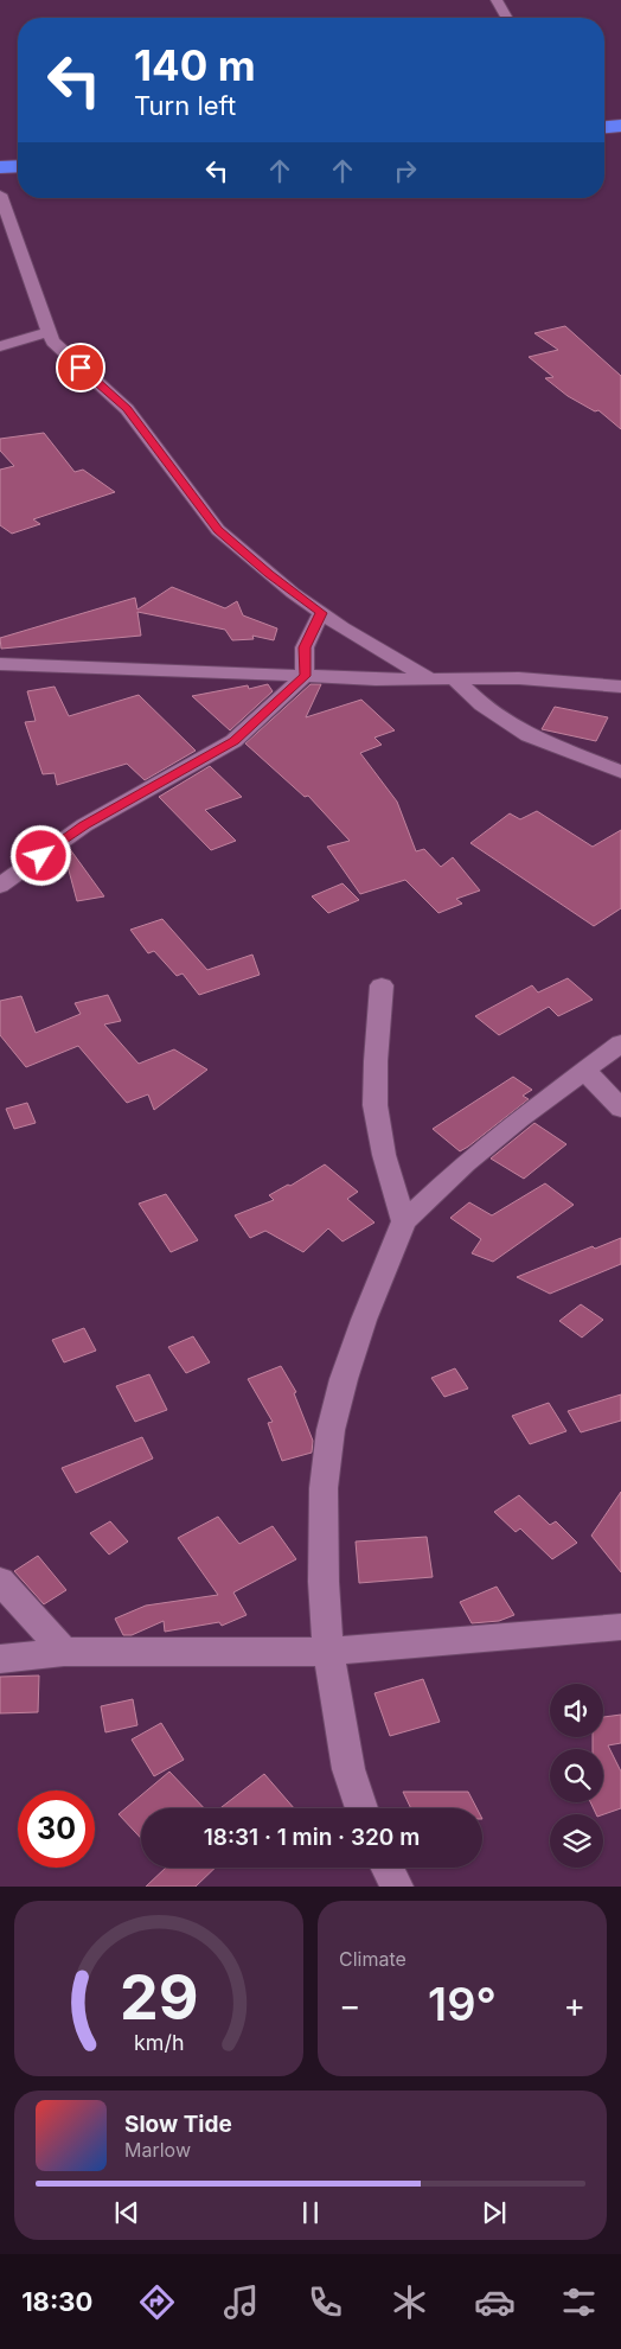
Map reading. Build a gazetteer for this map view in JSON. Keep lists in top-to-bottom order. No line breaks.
{"page":{"turn":["140 m","Turn left"],"limit":"30","trip":"18:31 · 1 min · 320 m","tile":"Climate","heat":["−","19°","+"],"song":["Slow Tide","Marlow"],"tabs":"18:30","gauge":["29","km/h"]}}
